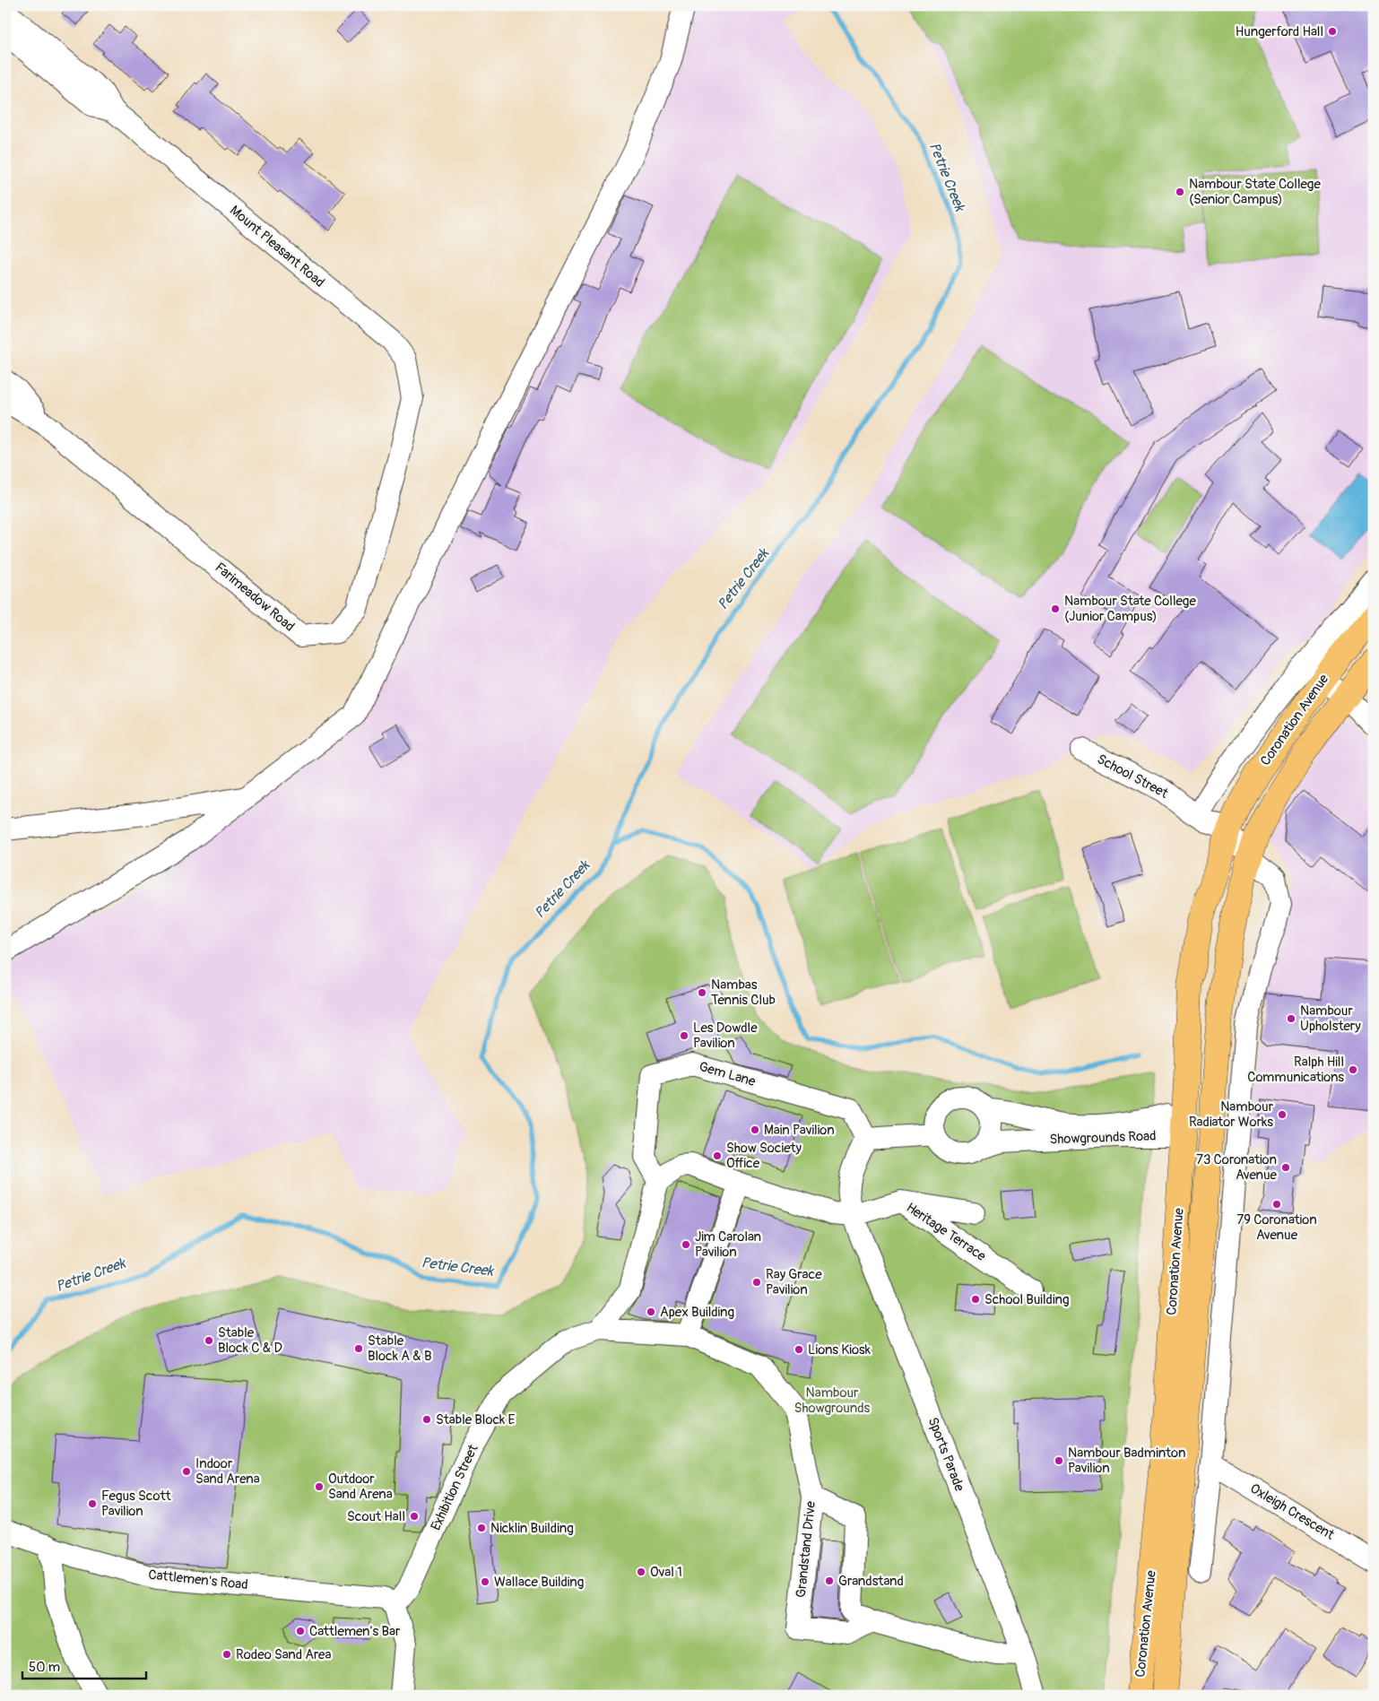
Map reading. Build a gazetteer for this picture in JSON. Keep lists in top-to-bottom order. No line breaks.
{"streets":{"main road":["Coronation Avenue"],"street":["Mount Pleasant Road","Farimeadow Road","School Street","Gem Lane","Showgrounds Road","Heritage Terrace","Sports Parade","Exhibition Street","Oxleigh Crescent","Grandstand Drive","Cattlemen's Road"]},"crossings":[["Mount Pleasant Road","Farimeadow Road"],["Coronation Avenue","School Street"],["Coronation Avenue","Showgrounds Road"],["Heritage Terrace","Sports Parade"],["Exhibition Street","Grandstand Drive"],["Exhibition Street","Cattlemen's Road"]],"water":["Petrie Creek"],"parks":["Nambour Showgrounds"],"places":["Hungerford Hall","Nambour State College (Senior Campus)","Nambour State College (Junior Campus)","Nambas Tennis Club","Nambour Upholstery","Les Dowdle Pavilion","Ralph Hill Communications","Nambour Radiator Works","Main Pavilion","Show Society Office","73 Coronation Avenue","79 Coronation Avenue","Jim Carolan Pavilion","Ray Grace Pavilion","School Building","Apex Building","Stable Block C & D","Stable Block A & B","Lions Kiosk","Stable Block E","Nambour Badminton Pavilion","Indoor Sand Arena","Outdoor Sand Arena","Fegus Scott Pavilion","Scout Hall","Nicklin Building","Oval 1","Grandstand","Wallace Building","Cattlemen's Bar","Rodeo Sand Area"],"scale_bar":"50 m"}
